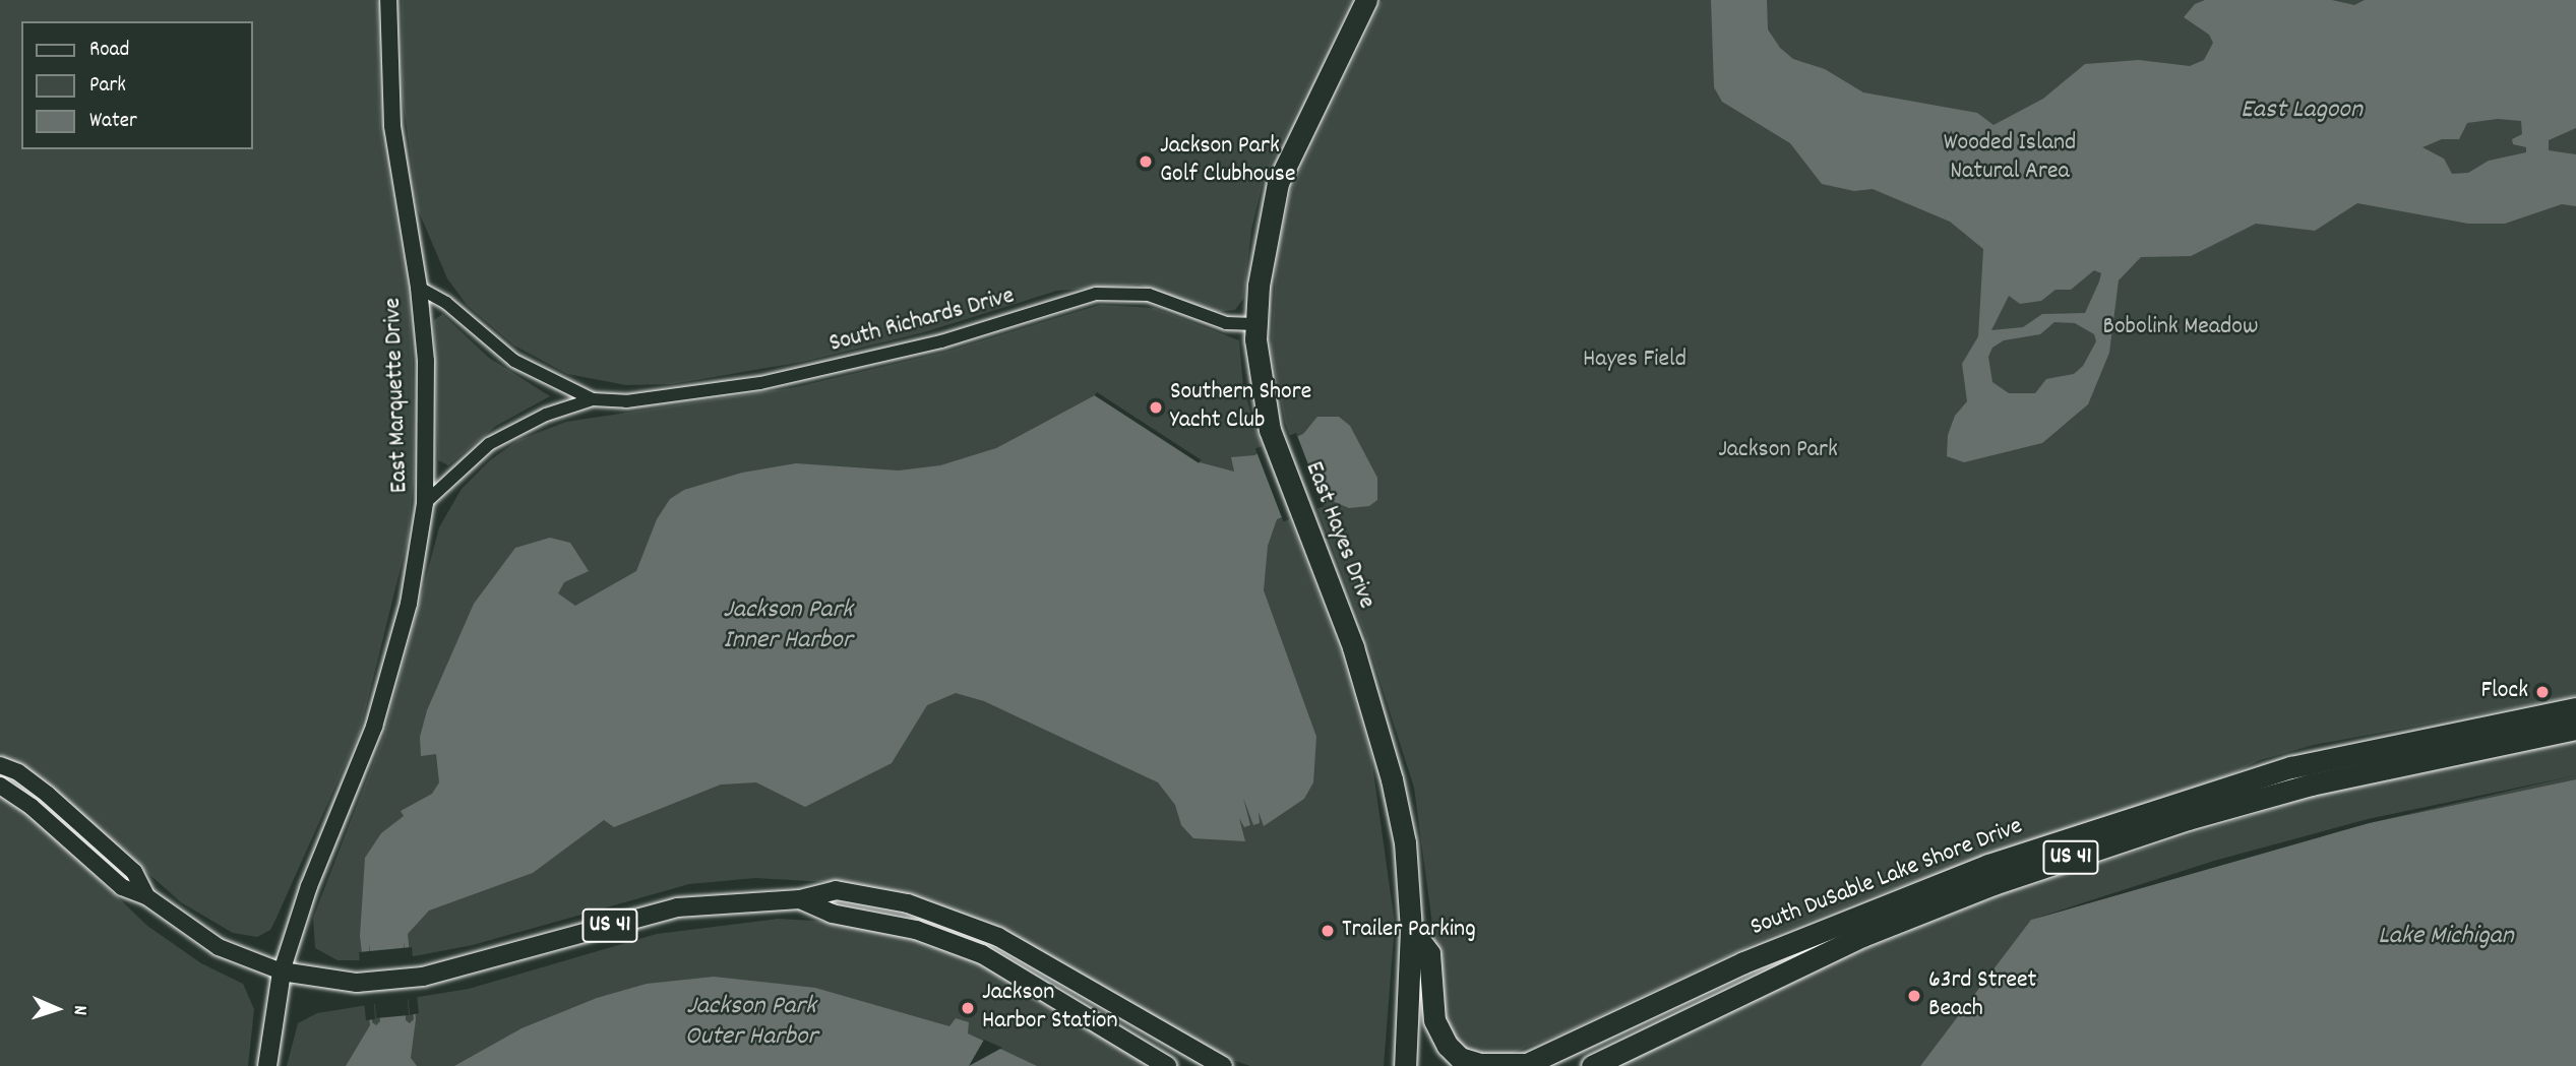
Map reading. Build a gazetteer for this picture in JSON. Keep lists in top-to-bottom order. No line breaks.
{"streets":{"highway":["East Hayes Drive","US 41","South DuSable Lake Shore Drive"],"main road":["East Marquette Drive"],"street":["South Richards Drive"]},"crossings":[["South Richards Drive","East Marquette Drive"],["South Richards Drive","East Hayes Drive"],["East Marquette Drive","US 41"]],"water":["East Lagoon","Jackson Park Inner Harbor","Lake Michigan","Jackson Park Outer Harbor"],"parks":["Wooded Island Natural Area","Bobolink Meadow","Hayes Field","Jackson Park"],"places":["Jackson Park Golf Clubhouse","Southern Shore Yacht Club","Flock","Trailer Parking","63rd Street Beach","Jackson Harbor Station"],"legend":["Road","Park","Water"],"north":"right"}
